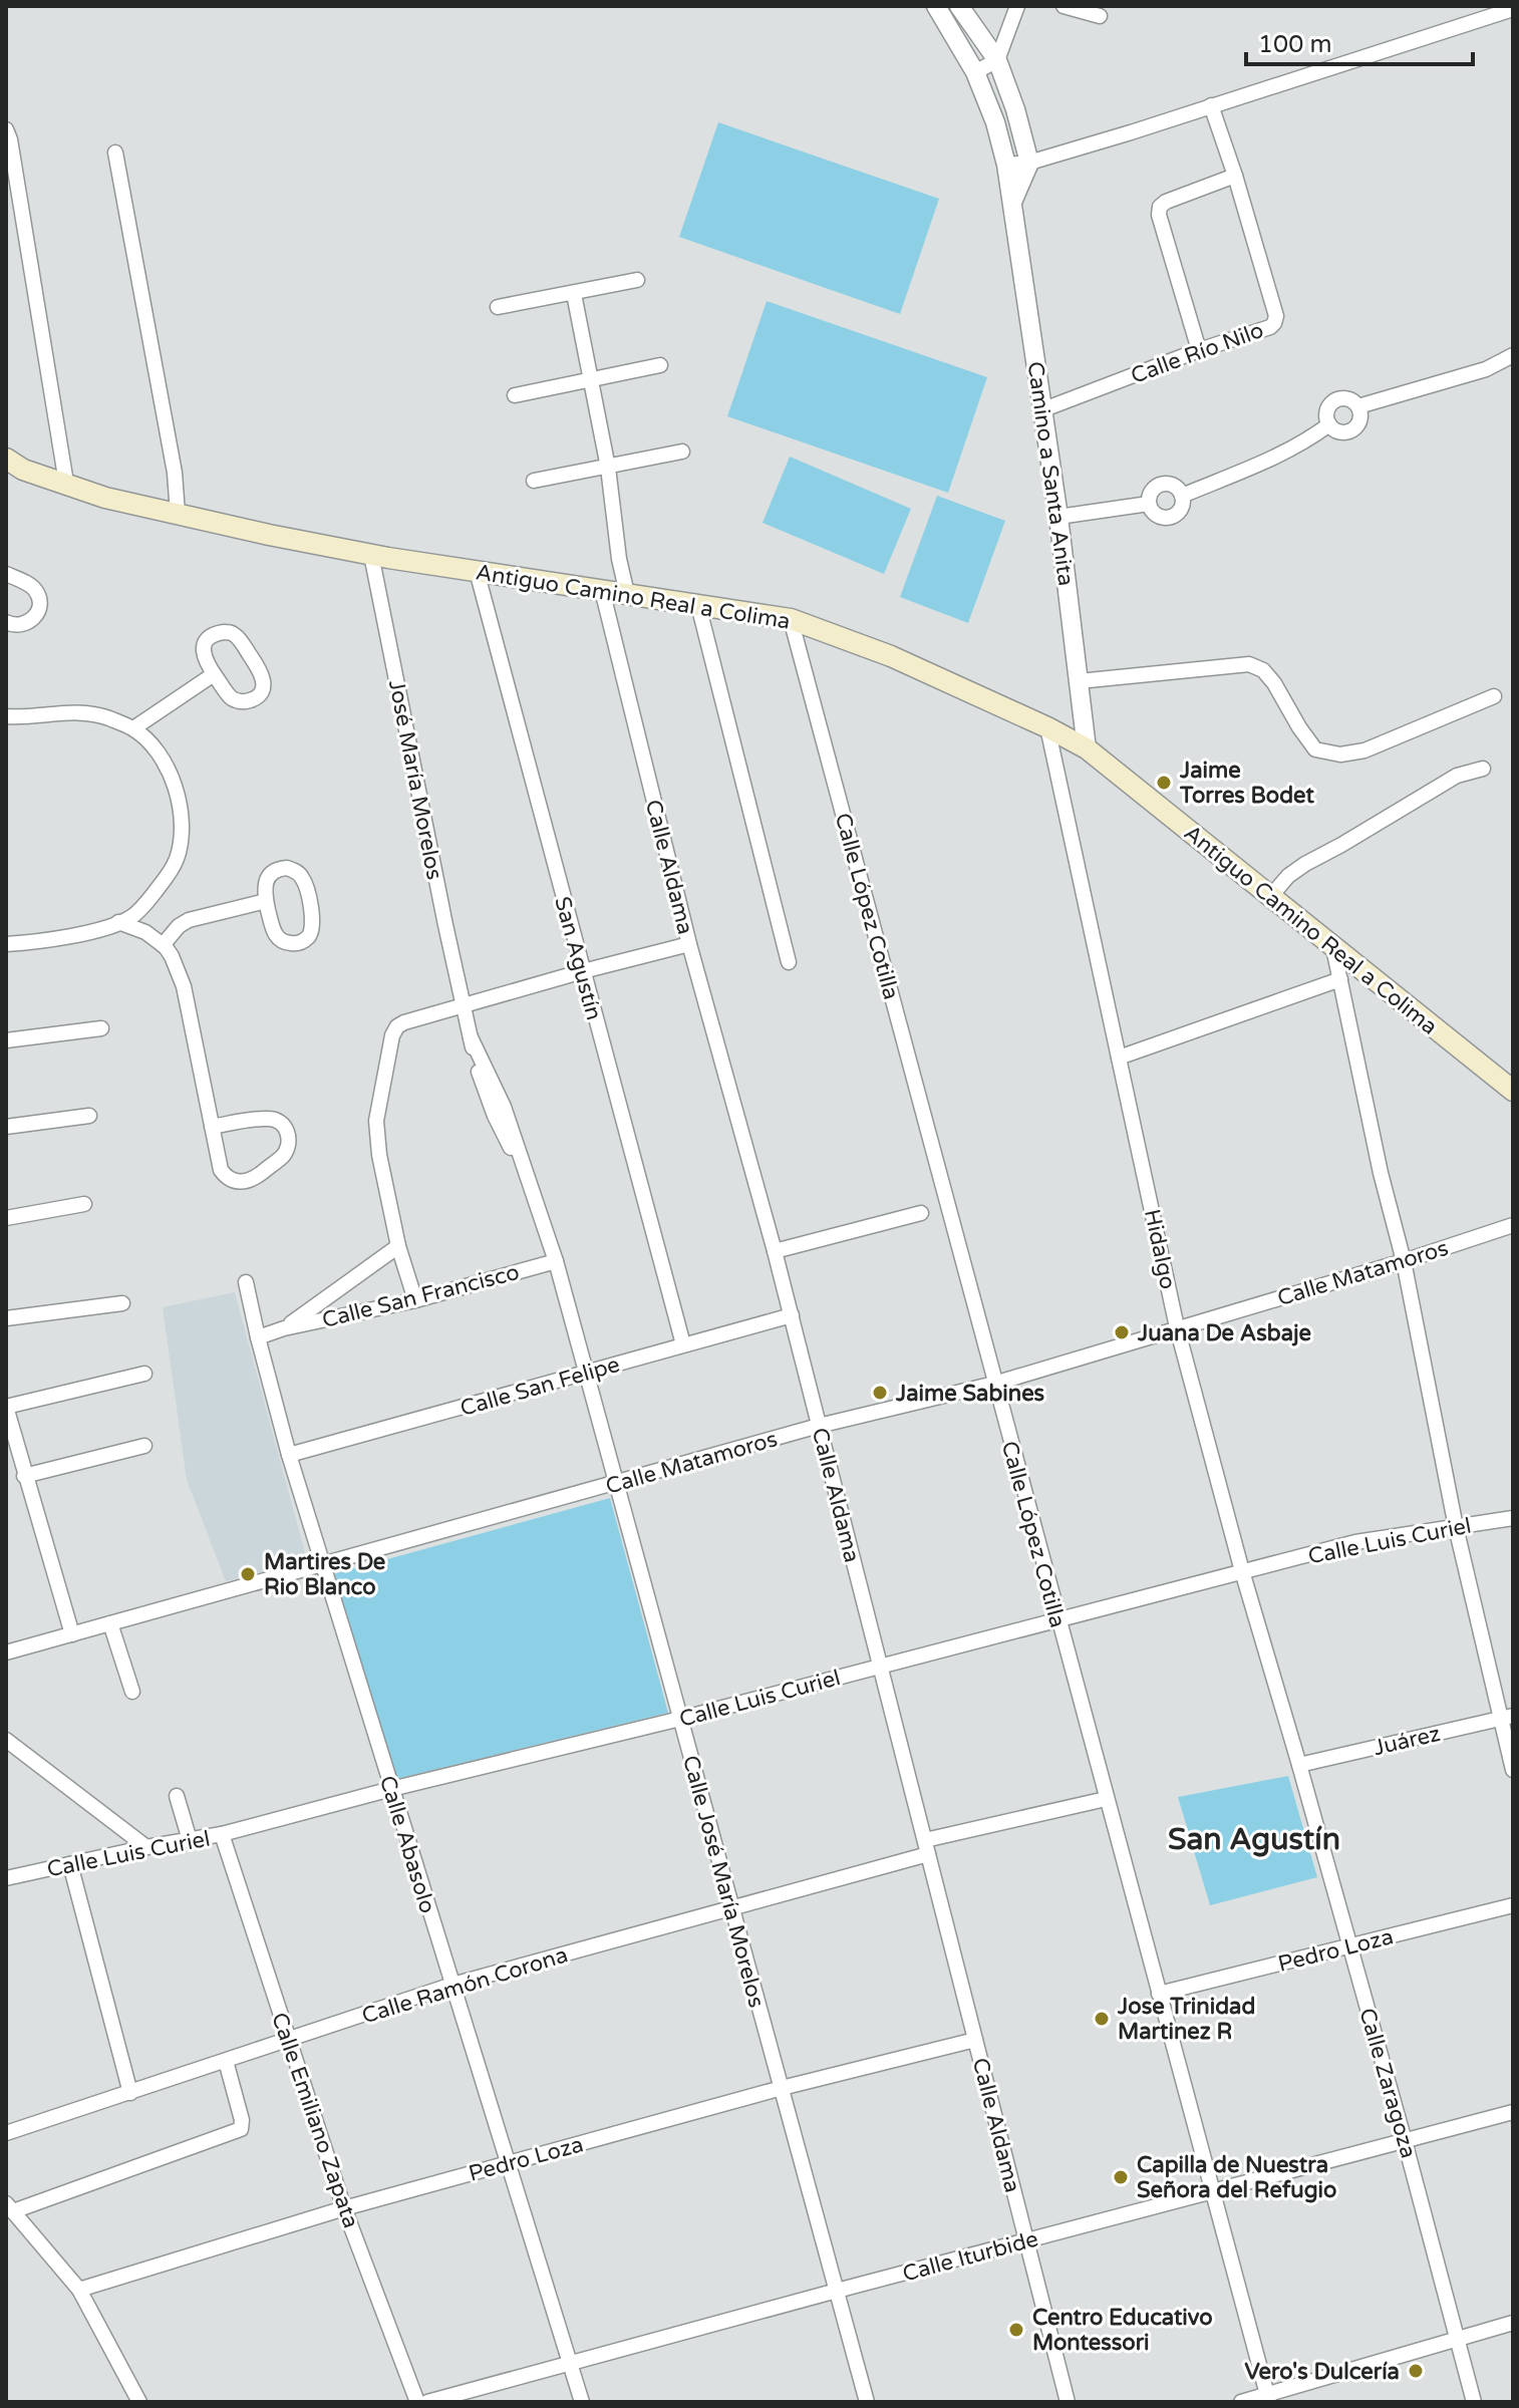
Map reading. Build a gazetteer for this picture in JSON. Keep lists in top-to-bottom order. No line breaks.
{"streets":{"main road":["Antiguo Camino Real a Colima"],"street":["Calle Río Nilo","Camino a Santa Anita","José María Morelos","Calle Aldama","Calle López Cotilla","San Agustín","Hidalgo","Calle Matamoros","Calle San Francisco","Calle San Felipe","Calle Luis Curiel","Juárez","Calle Abasolo","Calle José María Morelos","Pedro Loza","Calle Ramón Corona","Calle Zaragoza","Calle Emiliano Zapata","Calle Iturbide"]},"crossings":[["Calle Río Nilo","Camino a Santa Anita"],["Camino a Santa Anita","Antiguo Camino Real a Colima"],["Antiguo Camino Real a Colima","José María Morelos"],["Antiguo Camino Real a Colima","Calle Aldama"],["Antiguo Camino Real a Colima","Calle López Cotilla"],["Antiguo Camino Real a Colima","San Agustín"],["Antiguo Camino Real a Colima","Hidalgo"],["José María Morelos","Calle José María Morelos"],["Calle Aldama","Calle Matamoros"],["Calle Aldama","Calle San Felipe"],["Calle Aldama","Calle Luis Curiel"],["Calle Aldama","Pedro Loza"],["Calle Aldama","Calle Ramón Corona"],["Calle Aldama","Calle Iturbide"],["Calle López Cotilla","Calle Matamoros"],["Calle López Cotilla","Calle Luis Curiel"],["Calle López Cotilla","Pedro Loza"],["Calle López Cotilla","Calle Ramón Corona"],["Calle López Cotilla","Calle Iturbide"],["San Agustín","Calle San Felipe"],["Hidalgo","Calle Matamoros"],["Hidalgo","Calle Luis Curiel"],["Hidalgo","Juárez"],["Hidalgo","Calle Zaragoza"],["Calle Matamoros","Calle Abasolo"],["Calle Matamoros","Calle José María Morelos"],["Calle San Francisco","Calle Abasolo"],["Calle San Francisco","Calle José María Morelos"],["Calle San Felipe","Calle Abasolo"],["Calle San Felipe","Calle José María Morelos"],["Calle Luis Curiel","Calle Abasolo"],["Calle Luis Curiel","Calle José María Morelos"],["Calle Luis Curiel","Calle Emiliano Zapata"],["Juárez","Calle Zaragoza"],["Calle Abasolo","Pedro Loza"],["Calle Abasolo","Calle Ramón Corona"],["Calle Abasolo","Calle Iturbide"],["Calle José María Morelos","Pedro Loza"],["Calle José María Morelos","Calle Ramón Corona"],["Calle José María Morelos","Calle Iturbide"],["Pedro Loza","Calle Zaragoza"],["Pedro Loza","Calle Emiliano Zapata"],["Calle Ramón Corona","Calle Emiliano Zapata"],["Calle Zaragoza","Calle Iturbide"]],"districts":["San Agustín"],"places":["Jaime Torres Bodet","Juana De Asbaje","Jaime Sabines","Martires De Rio Blanco","Jose Trinidad Martinez R","Capilla de Nuestra Señora del Refugio","Centro Educativo Montessori","Vero's Dulcería"],"scale_bar":"100 m"}
